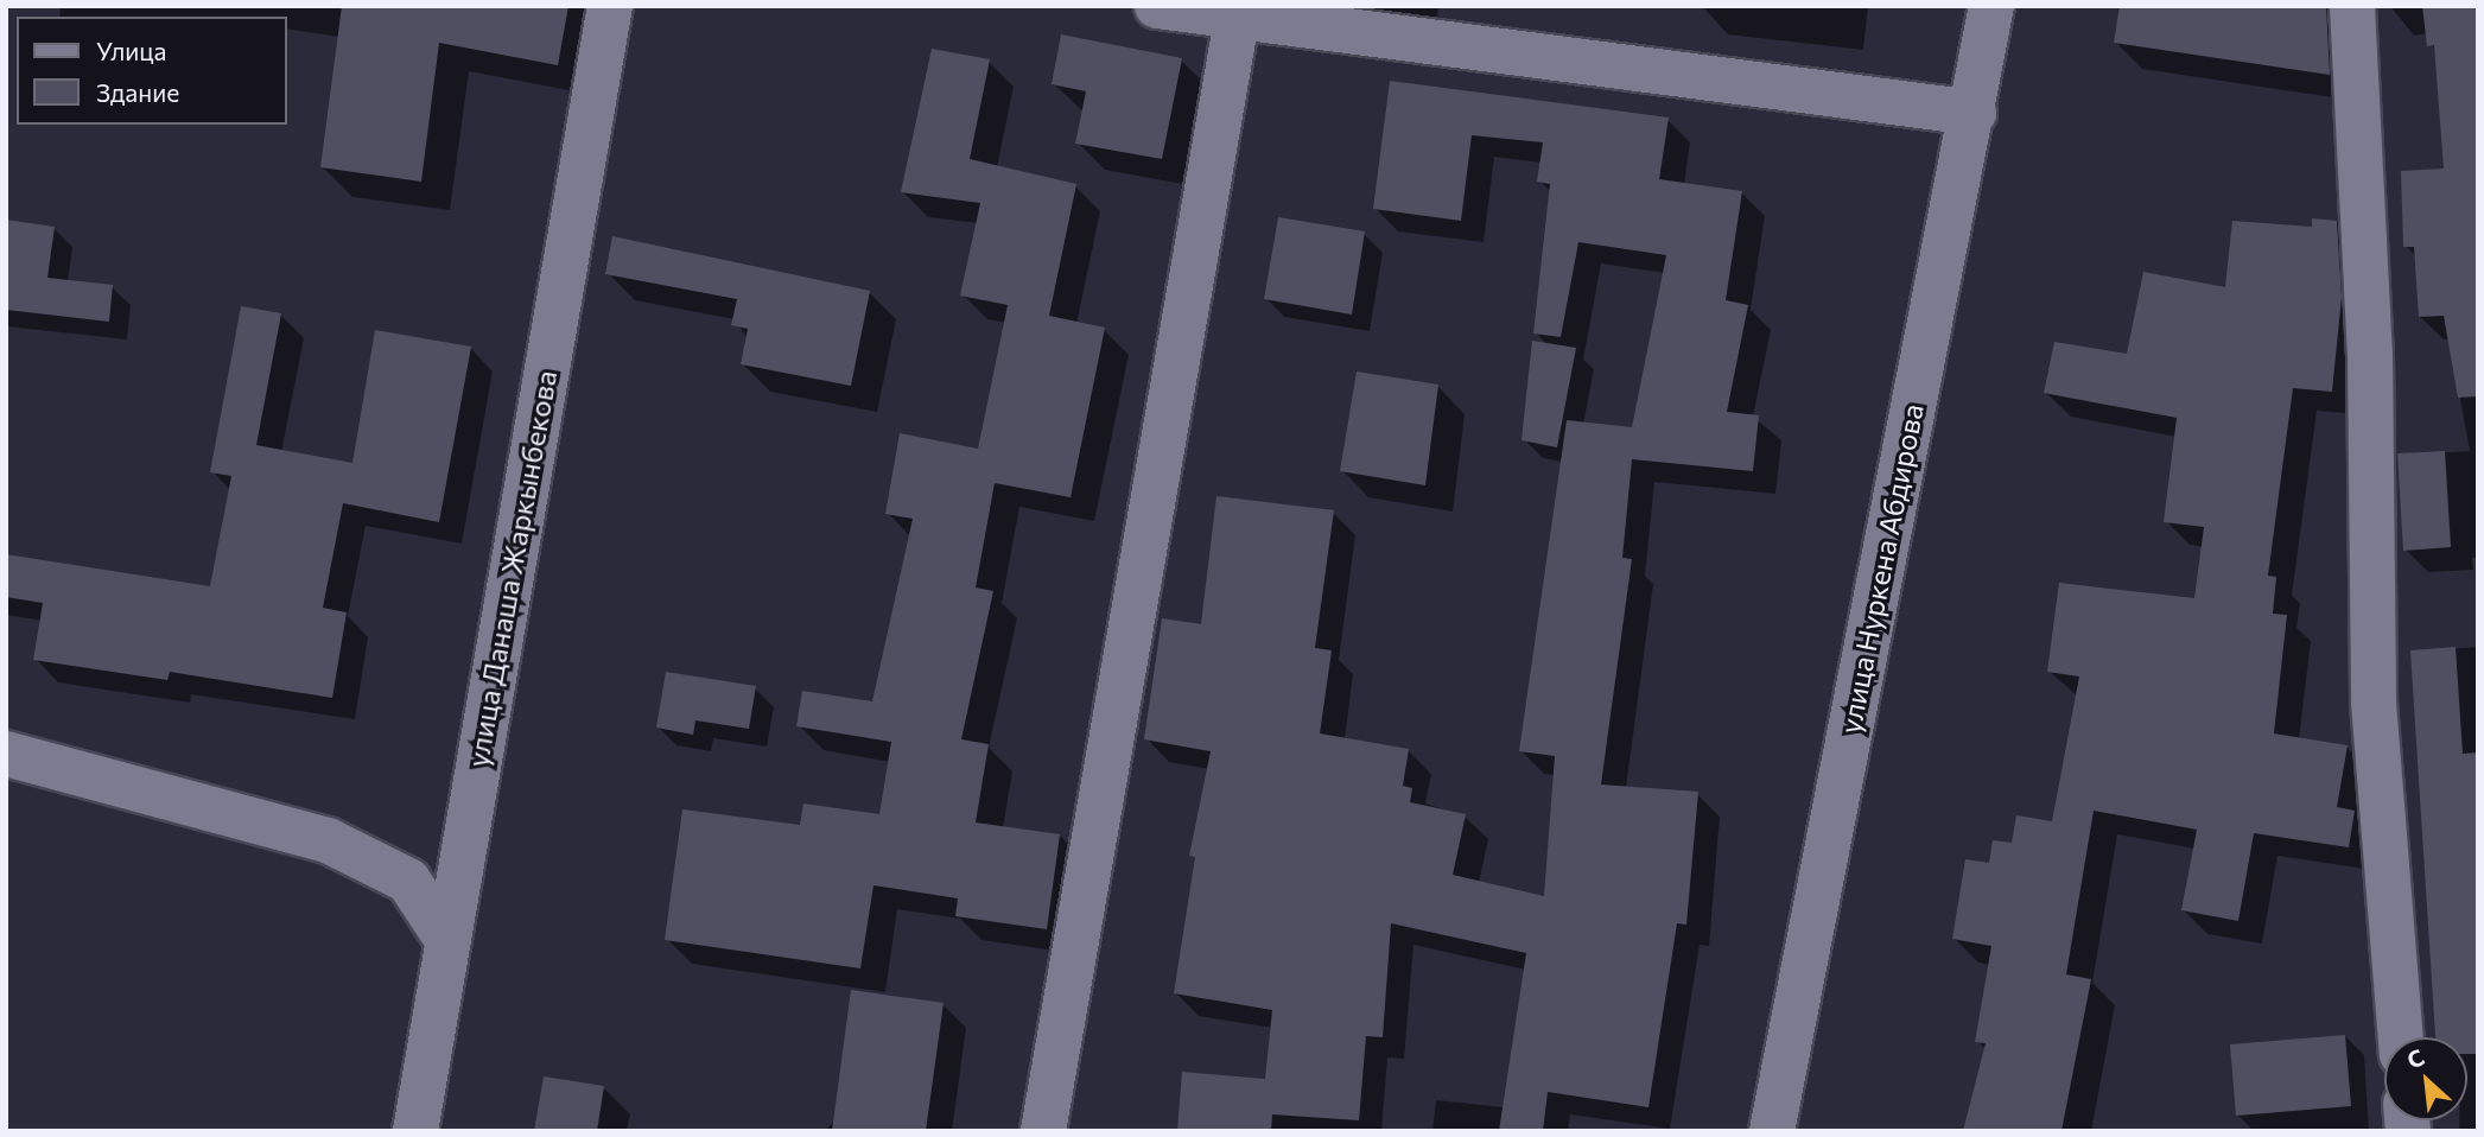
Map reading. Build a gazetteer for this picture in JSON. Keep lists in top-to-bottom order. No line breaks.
{"streets":{"street":["улица Данаша Жаркынбекова","улица Нуркена Абдирова"]},"legend":["Улица","Здание"],"north":"top left"}
